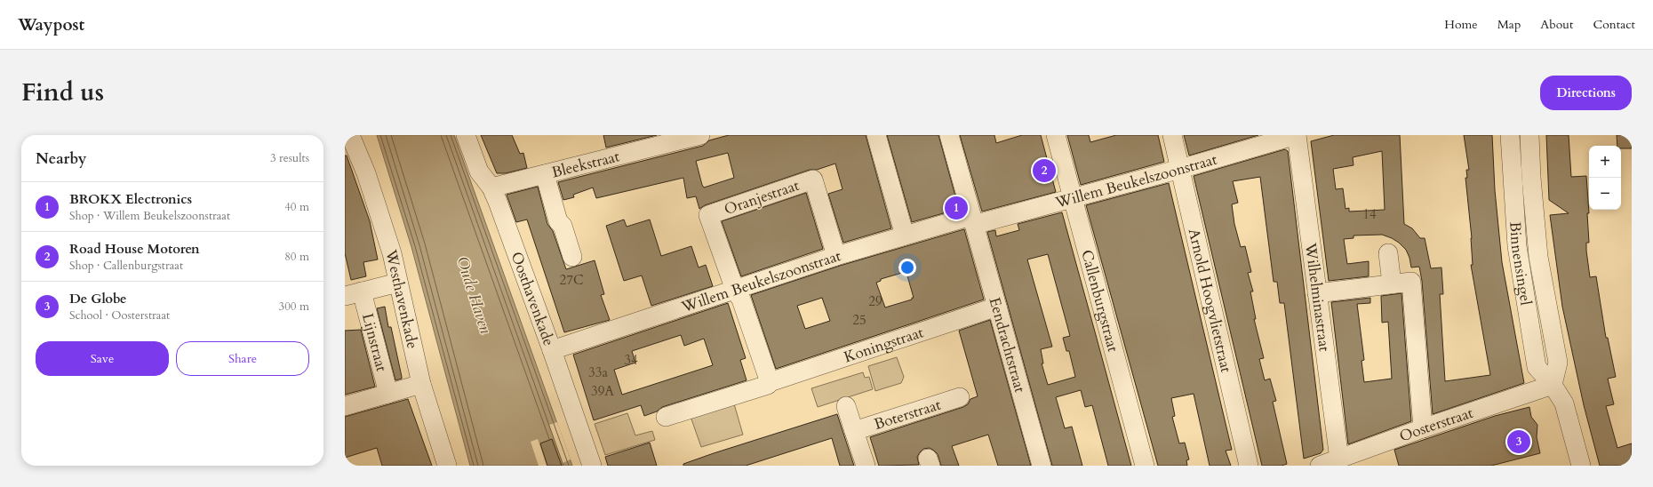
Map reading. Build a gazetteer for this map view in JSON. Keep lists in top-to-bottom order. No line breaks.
{"streets":{"street":["Bleekstraat","Willem Beukelszoonstraat","Oranjestraat","Binnensingel","Wilhelminastraat","Oosthavenkade","Westhavenkade","Callenburgstraat","Arnold Hoogvlietstraat","Lijnstraat","Koningstraat","Eendrachtstraat","Boterstraat","Oosterstraat"]},"crossings":[["Bleekstraat","Oosthavenkade"],["Willem Beukelszoonstraat","Oranjestraat"],["Willem Beukelszoonstraat","Wilhelminastraat"],["Willem Beukelszoonstraat","Oosthavenkade"],["Willem Beukelszoonstraat","Callenburgstraat"],["Willem Beukelszoonstraat","Arnold Hoogvlietstraat"],["Willem Beukelszoonstraat","Eendrachtstraat"],["Binnensingel","Oosterstraat"],["Wilhelminastraat","Oosterstraat"],["Koningstraat","Eendrachtstraat"]],"water":["Oude Haven"],"house_numbers":["14","27C","29","25","34","33a","39A"],"page":{"header":"Waypost","nav":["Home","Map","About","Contact"],"title":"Find us","buttons":["Directions",["Save","Share"]],"heading":["Nearby","3 results"],"map_buttons":["+","−"],"pins":["2","1","3"],"list":[{"mark":"1","name":"BROKX Electronics","note":"Shop · Willem Beukelszoonstraat","value":"40 m"},{"mark":"2","name":"Road House Motoren","note":"Shop · Callenburgstraat","value":"80 m"},{"mark":"3","name":"De Globe","note":"School · Oosterstraat","value":"300 m"}]}}
